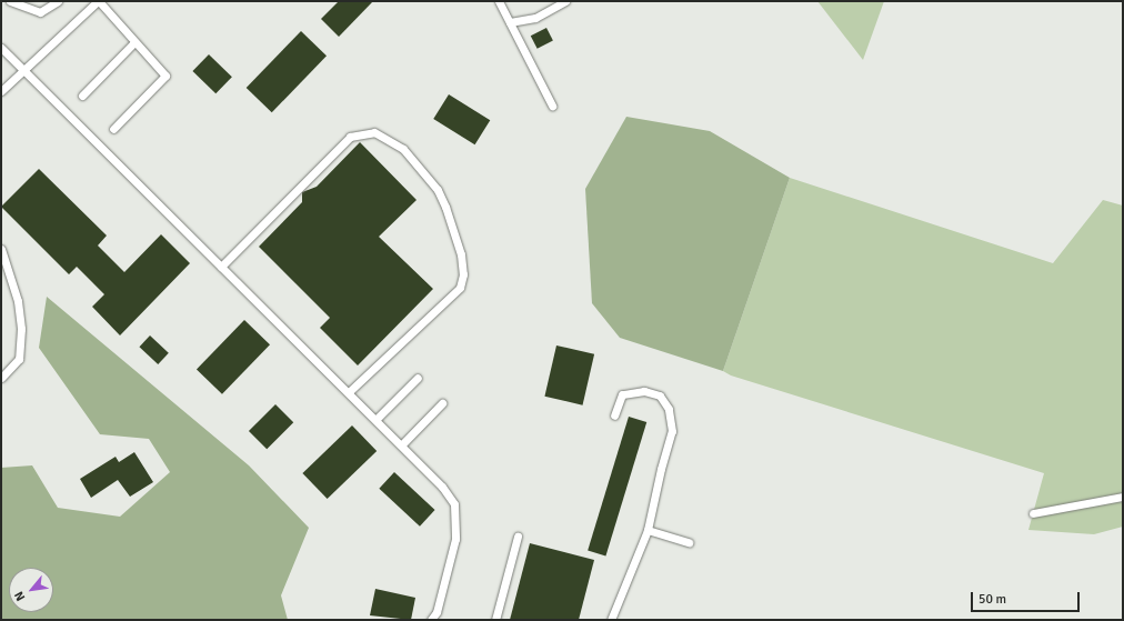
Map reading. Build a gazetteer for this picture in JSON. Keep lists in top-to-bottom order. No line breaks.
{"scale_bar":"50 m","north":"bottom left"}
